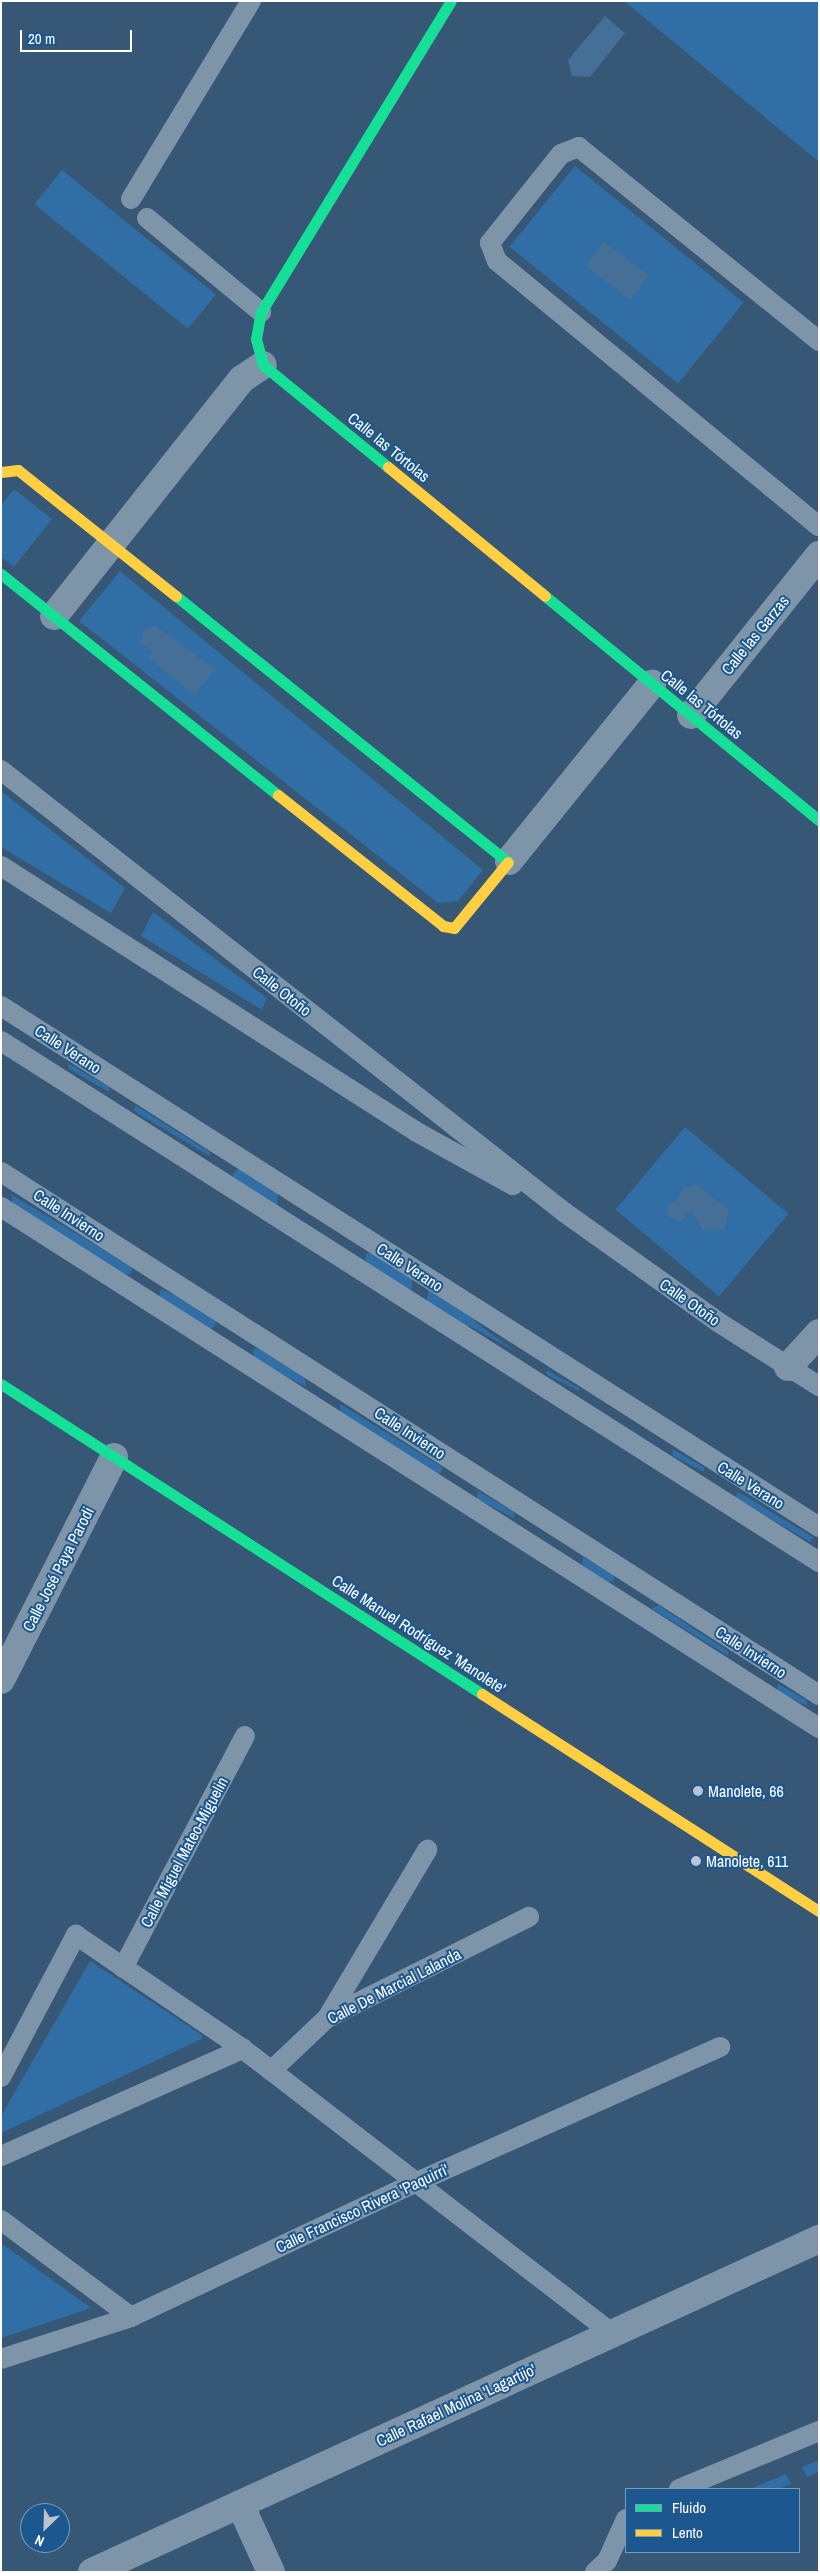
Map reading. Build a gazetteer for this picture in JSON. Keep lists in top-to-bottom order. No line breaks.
{"streets":{"street":["Calle las Tórtolas","Calle las Garzas","Calle José Paya Parodi","Calle Manuel Rodríguez 'Manolete'","Calle Rafael Molina 'Lagartijo'"],"lane":["Calle Otoño","Calle Verano","Calle Invierno","Calle Miguel Mateo-Miguelin","Calle De Marcial Lalanda","Calle Francisco Rivera 'Paquirri'"]},"crossings":[["Calle las Tórtolas","Calle las Garzas"],["Calle José Paya Parodi","Calle Manuel Rodríguez 'Manolete'"]],"places":["Manolete, 66","Manolete, 611"],"legend":["Fluido","Lento"],"scale_bar":"20 m","north":"bottom left"}
